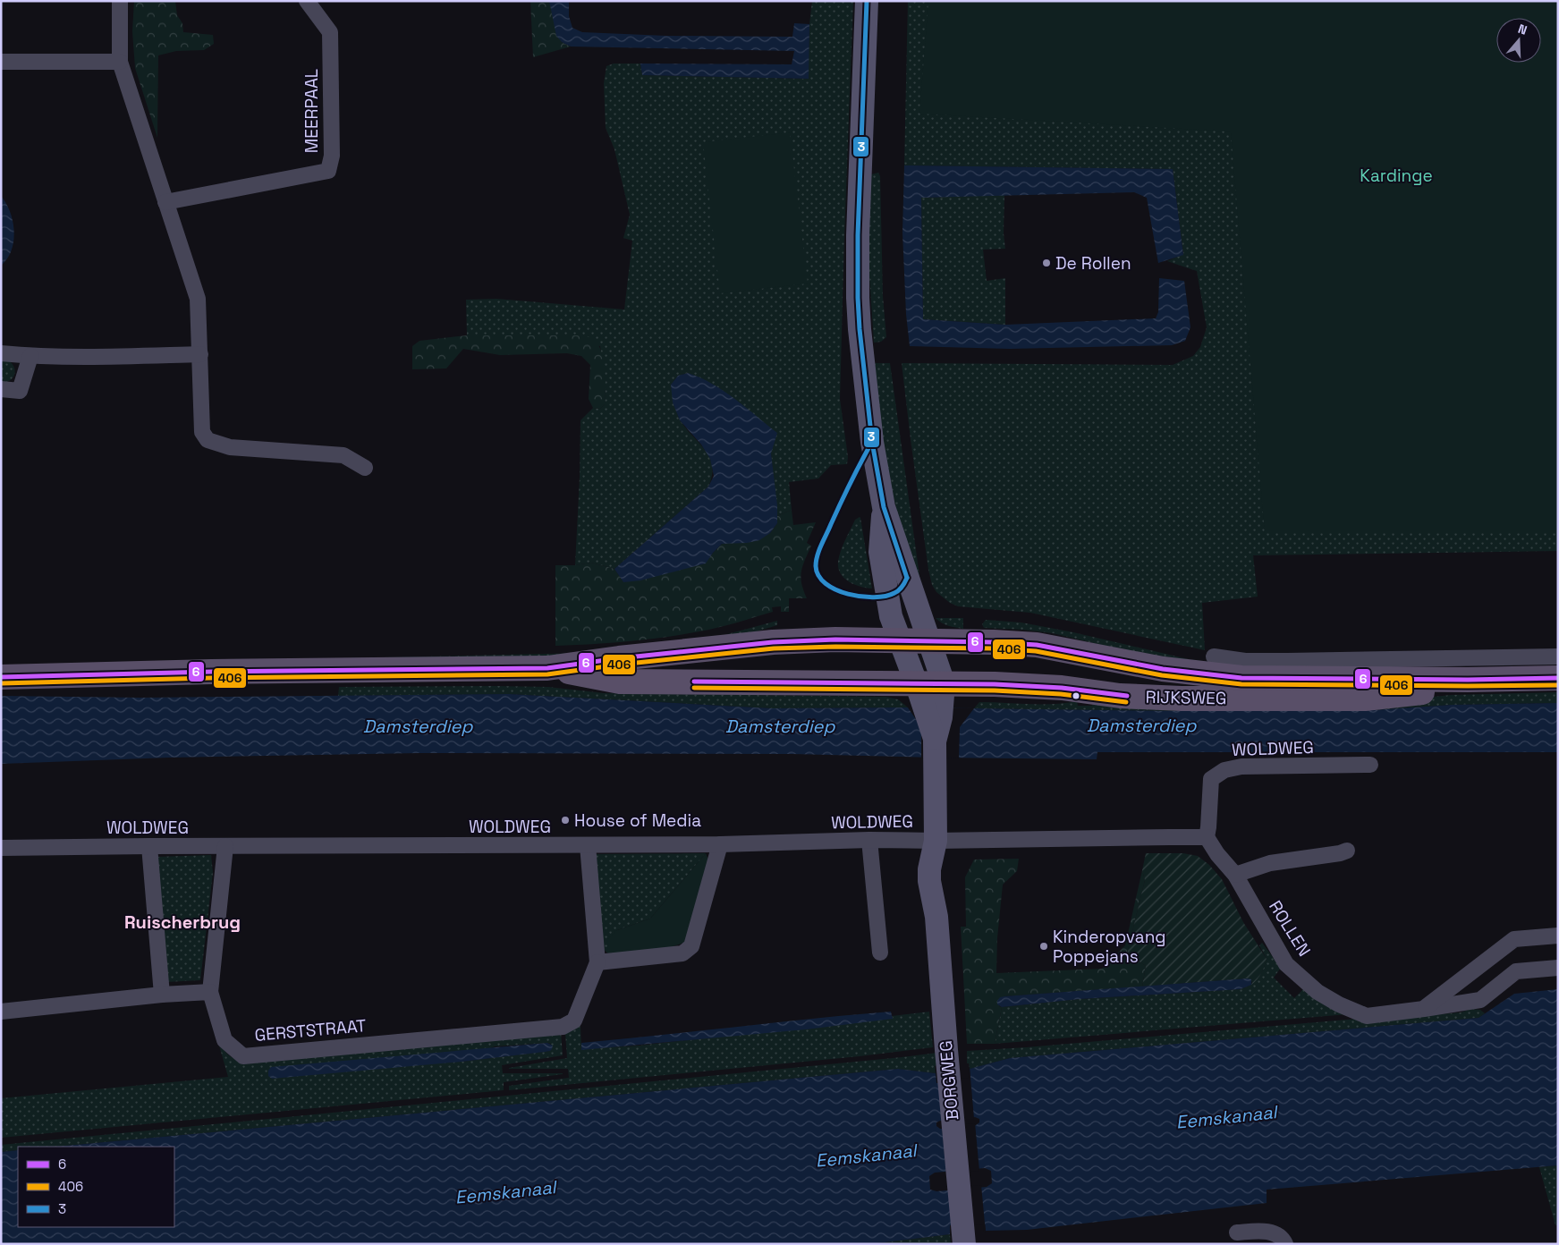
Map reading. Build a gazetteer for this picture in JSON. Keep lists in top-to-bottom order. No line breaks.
{"streets":{"main road":["RIJKSWEG","BORGWEG"],"street":["MEERPAAL","WOLDWEG","ROLLEN","GERSTSTRAAT"]},"crossings":[["RIJKSWEG","BORGWEG"],["WOLDWEG","BORGWEG"]],"districts":["Ruischerbrug"],"water":["Damsterdiep","Eemskanaal"],"parks":["Kardinge"],"places":["De Rollen","House of Media","Kinderopvang Poppejans"],"lines":["transit line 3","transit line 6","transit line 406"],"legend":["6","406","3"],"north":"top"}
